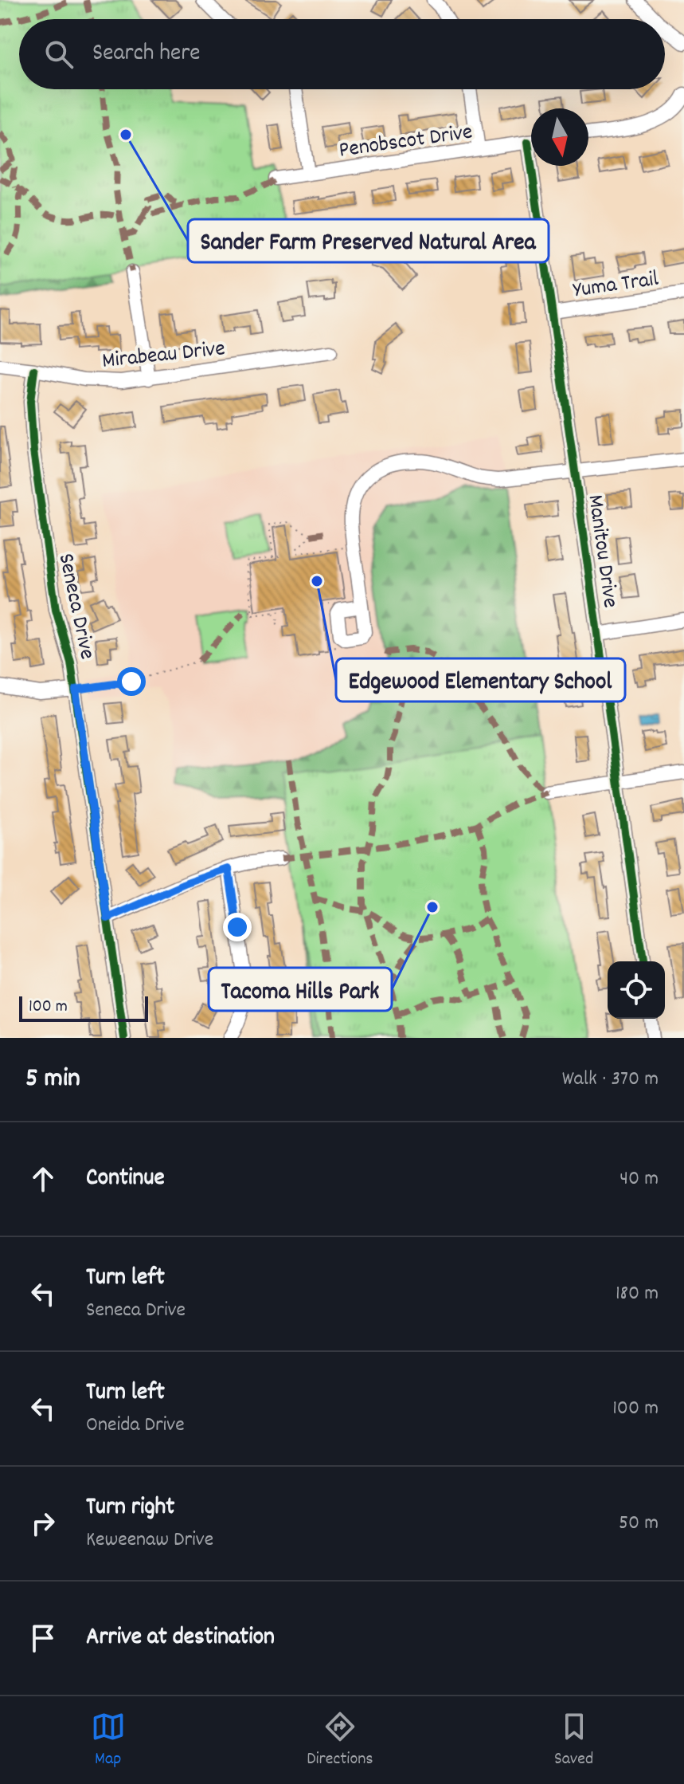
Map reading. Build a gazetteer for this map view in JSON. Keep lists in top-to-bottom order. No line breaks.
{"streets":{"street":["Penobscot Drive","Yuma Trail","Mirabeau Drive","Manitou Drive","Seneca Drive"]},"crossings":[["Yuma Trail","Manitou Drive"],["Mirabeau Drive","Seneca Drive"]],"places":["Sander Farm Preserved Natural Area","Edgewood Elementary School","Tacoma Hills Park"],"scale_bar":"100 m","north":"bottom","page":{"search":"Search here","scale":"100 m","heading":["5 min","Walk · 370 m"],"list":[["Continue","40 m"],["Turn left","Seneca Drive","180 m"],["Turn left","Oneida Drive","100 m"],["Turn right","Keweenaw Drive","50 m"],"Arrive at destination"],"nav":["Map","Directions","Saved"]}}
